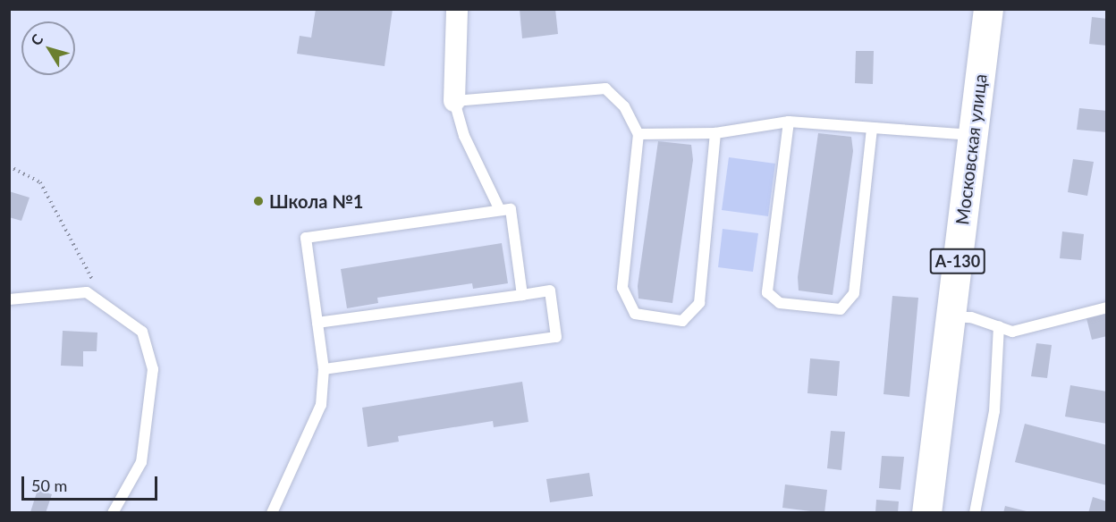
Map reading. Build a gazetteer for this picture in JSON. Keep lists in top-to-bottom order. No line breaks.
{"streets":{"main road":["Московская улица","А-130"]},"places":["Школа №1"],"scale_bar":"50 m","north":"top left"}
